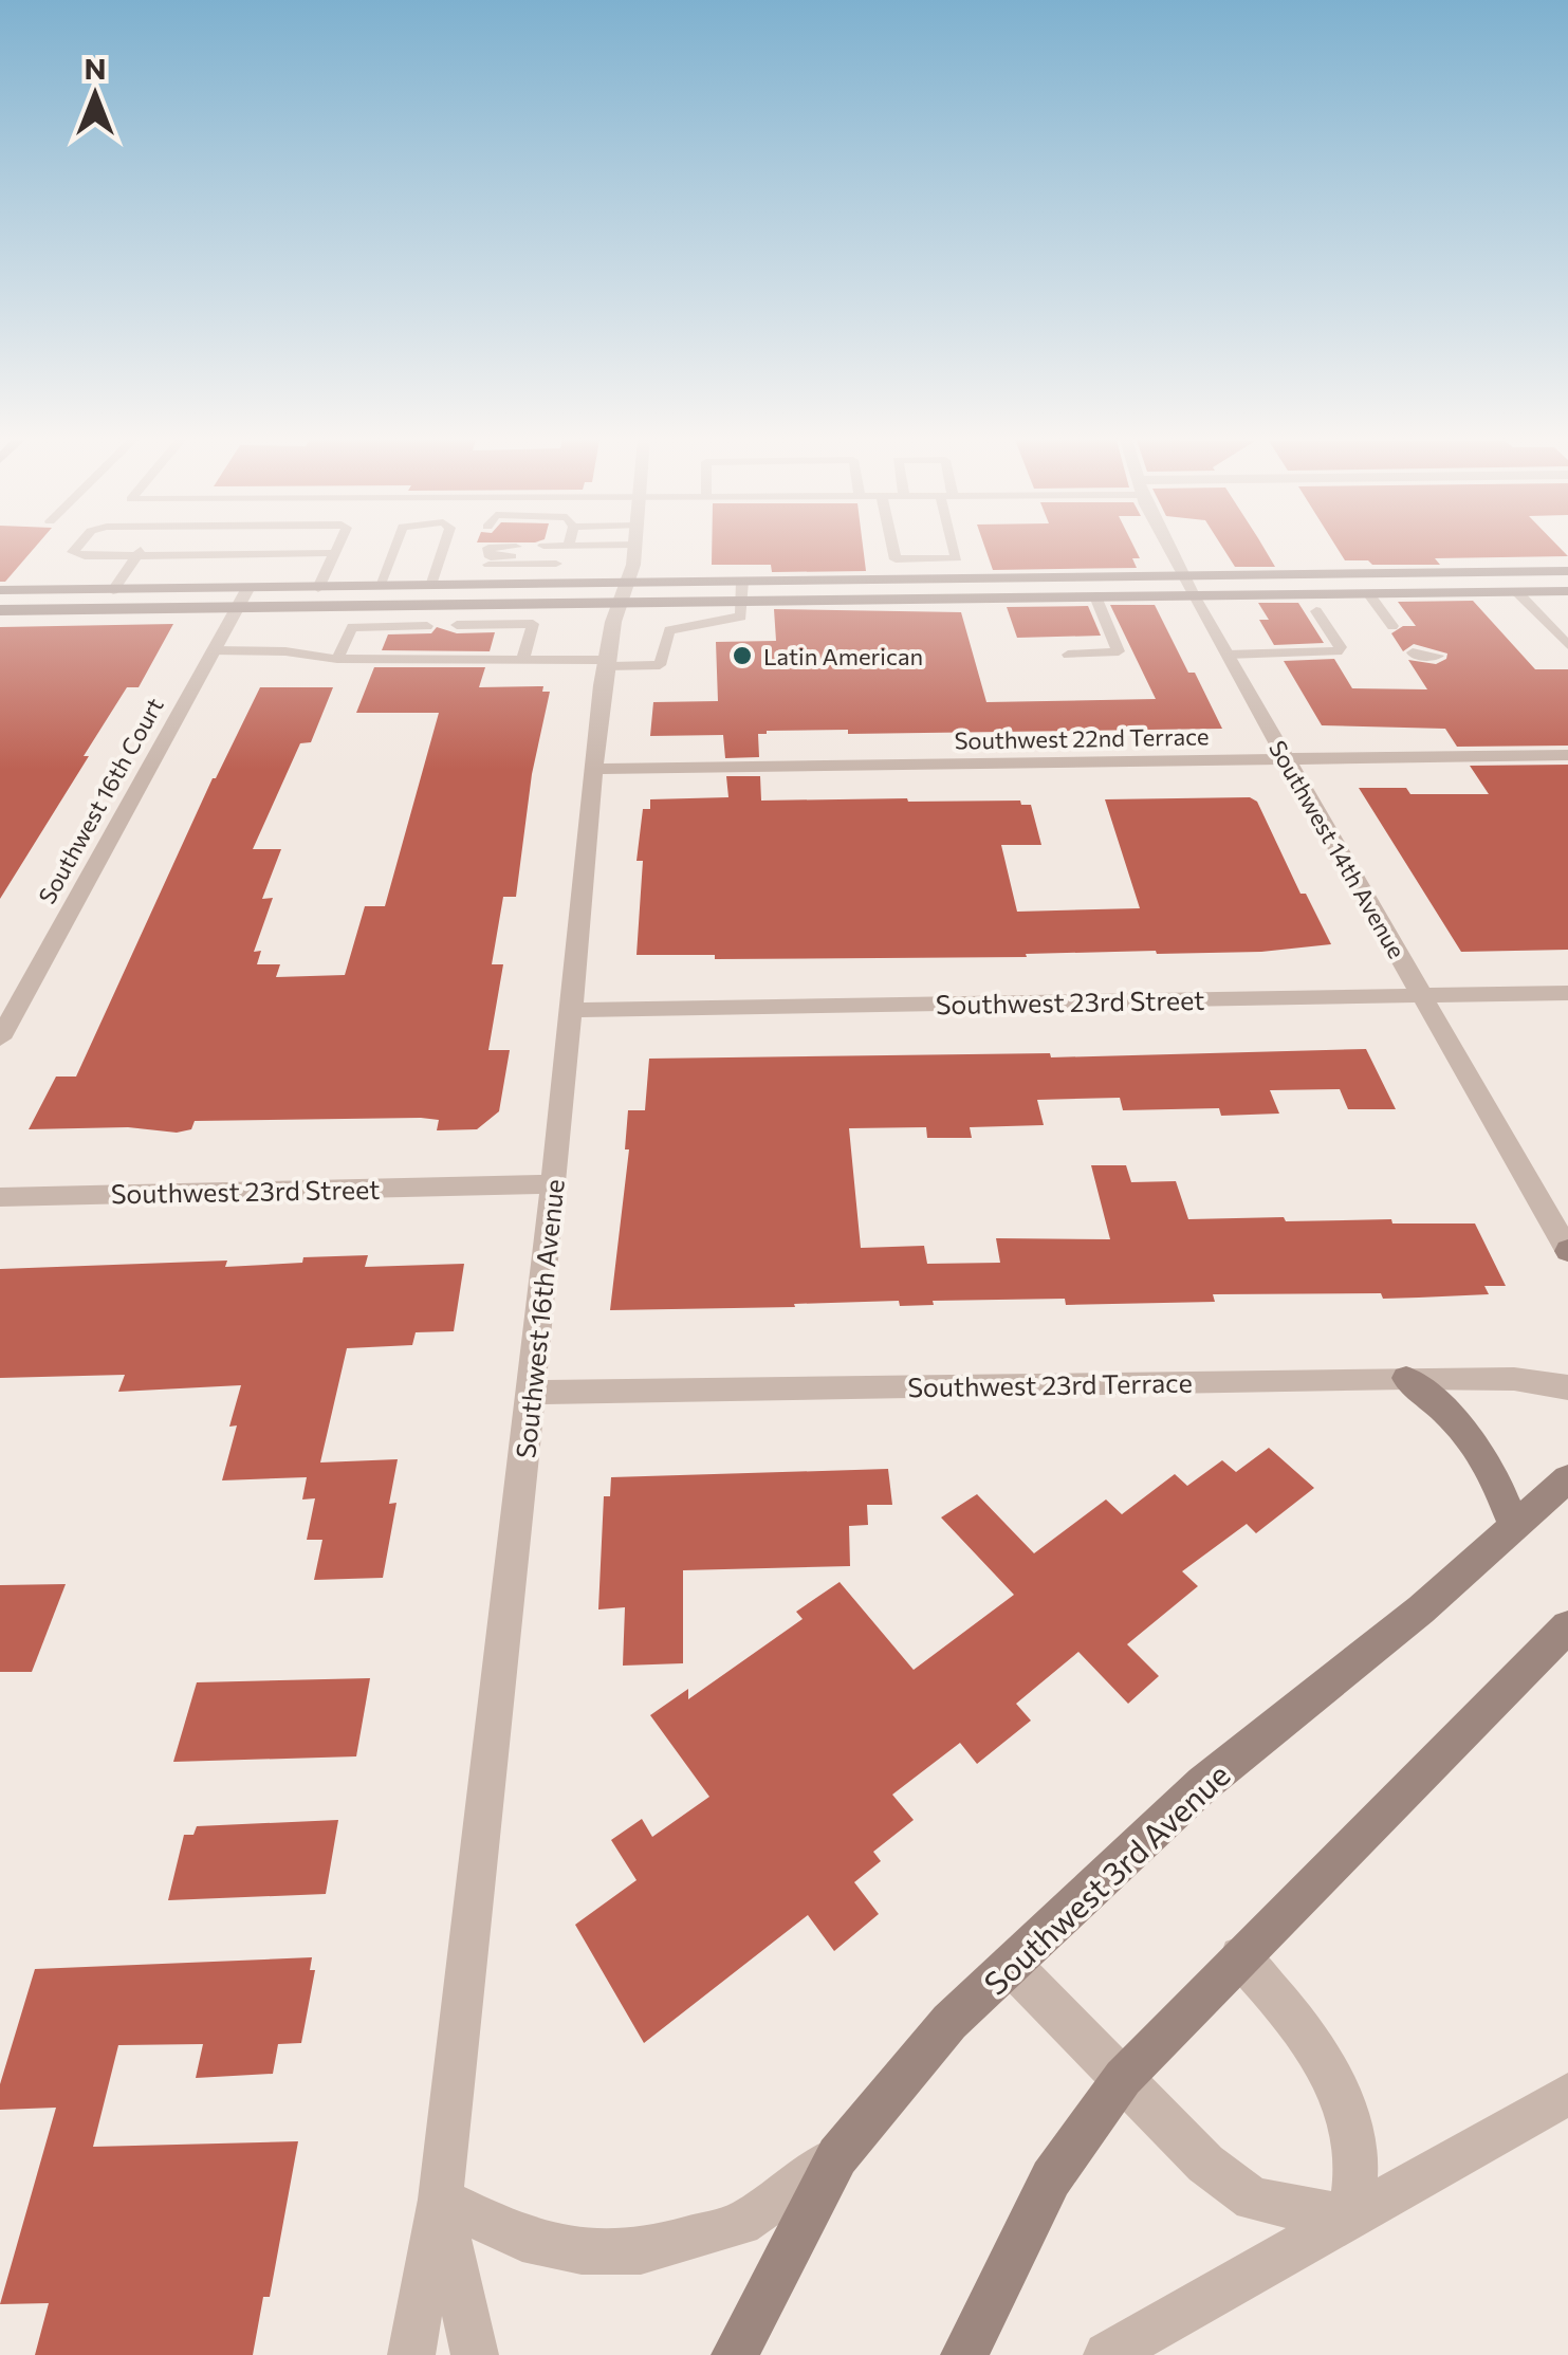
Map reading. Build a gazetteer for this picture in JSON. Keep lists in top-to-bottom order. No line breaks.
{"streets":{"main road":["Southwest 3rd Avenue"],"street":["Southwest 22nd Terrace","Southwest 16th Court","Southwest 14th Avenue","Southwest 23rd Street","Southwest 16th Avenue","Southwest 23rd Terrace"]},"crossings":[["Southwest 22nd Terrace","Southwest 14th Avenue"],["Southwest 22nd Terrace","Southwest 16th Avenue"],["Southwest 14th Avenue","Southwest 23rd Street"],["Southwest 23rd Street","Southwest 16th Avenue"],["Southwest 16th Avenue","Southwest 23rd Terrace"]],"places":["Latin American"],"north":"top"}
